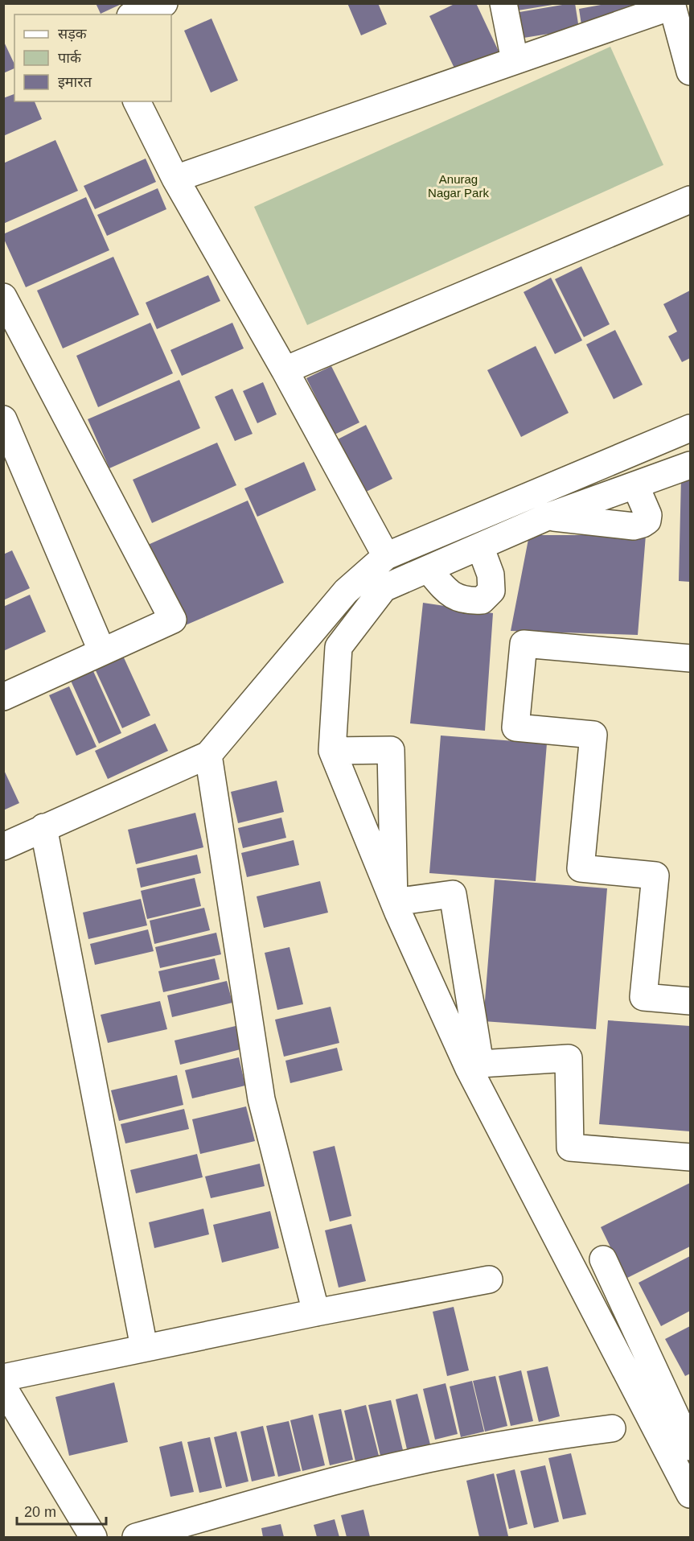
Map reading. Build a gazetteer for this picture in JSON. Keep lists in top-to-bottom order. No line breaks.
{"parks":["Anurag Nagar Park"],"legend":["सड़क","पार्क","इमारत"],"scale_bar":"20 m"}
